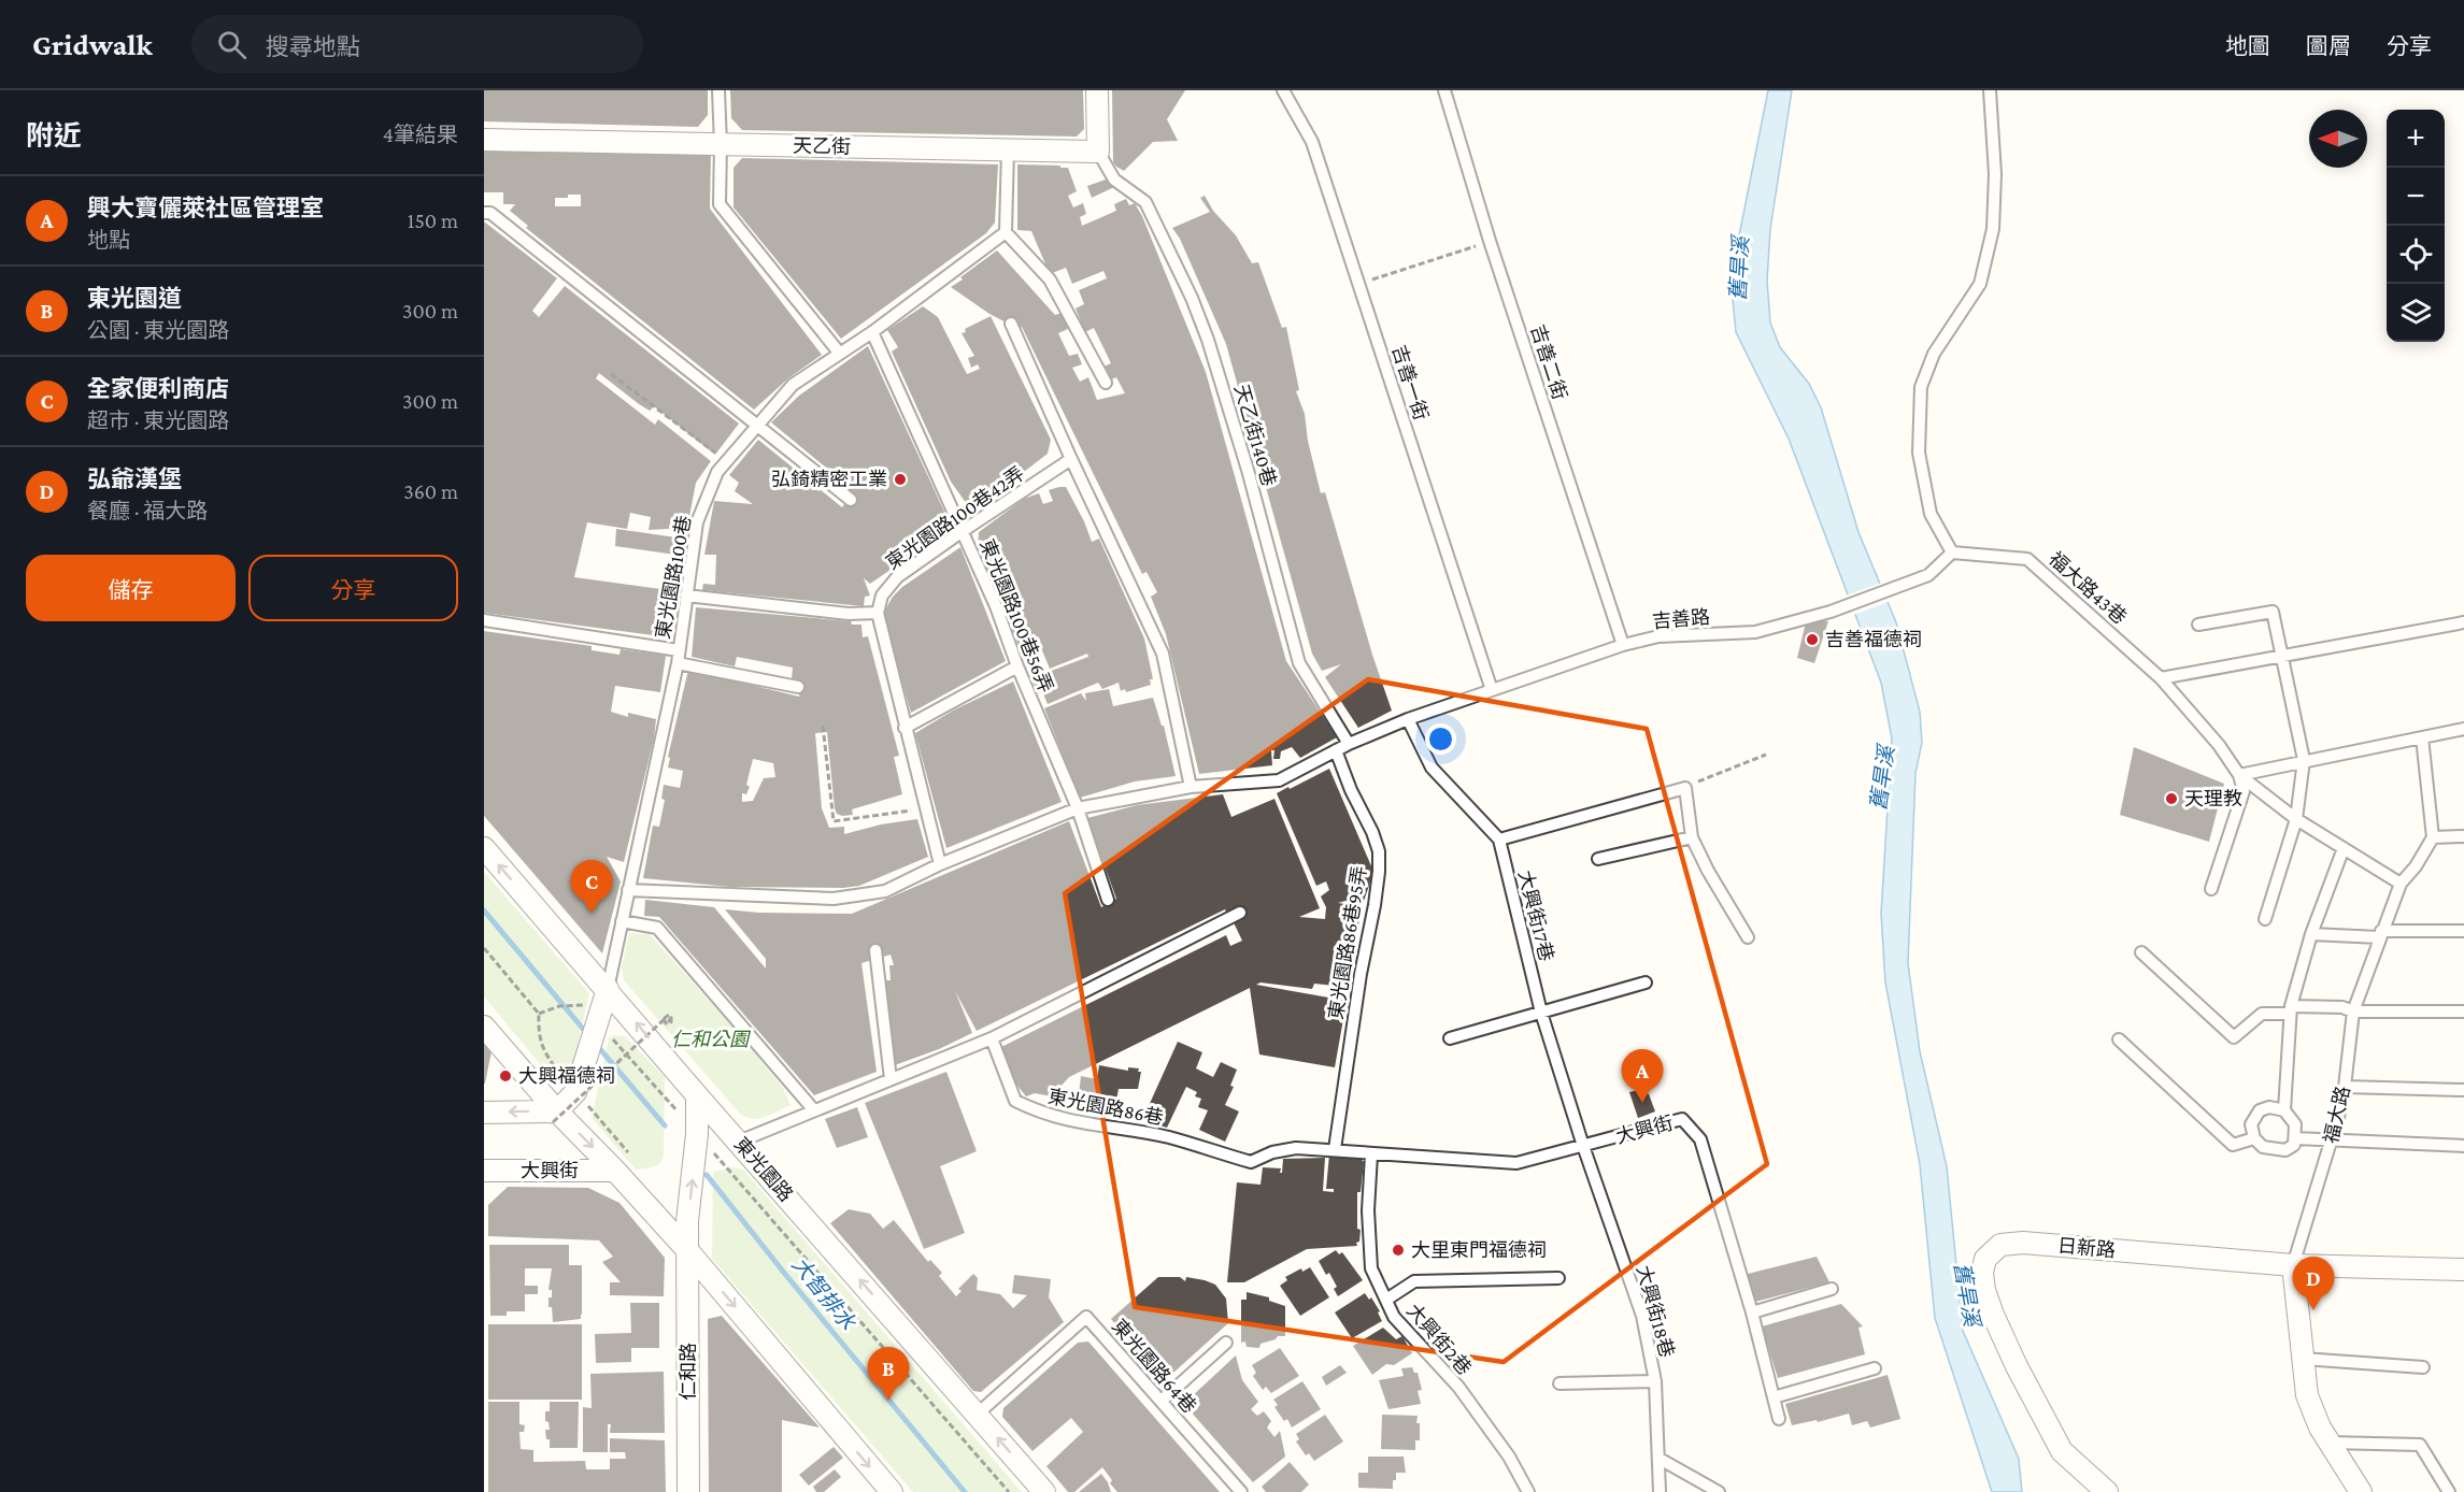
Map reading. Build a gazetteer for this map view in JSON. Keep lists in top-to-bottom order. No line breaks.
{"streets":{"street":["天乙街","福大路","大興街","東光園路","日新路","仁和路"],"lane":["吉善二街","吉善一街","天乙街140巷","東光園路100巷42弄","東光園路100巷","福大路43巷","東光園路100巷56弄","吉善路","大興街17巷","東光園路86巷95弄","東光園路86巷","大興街18巷","大興街2巷","東光園路64巷"]},"crossings":[["天乙街","天乙街140巷"],["吉善二街","吉善路"],["吉善一街","吉善路"],["天乙街140巷","吉善路"],["東光園路100巷42弄","東光園路100巷56弄"],["東光園路100巷","東光園路100巷56弄"],["東光園路100巷","吉善路"],["東光園路100巷","東光園路"],["福大路43巷","吉善路"],["福大路43巷","福大路"],["東光園路100巷56弄","吉善路"],["吉善路","大興街17巷"],["吉善路","東光園路86巷95弄"],["大興街17巷","大興街"],["大興街17巷","大興街18巷"],["東光園路86巷95弄","東光園路86巷"],["東光園路86巷","大興街"],["東光園路86巷","大興街2巷"],["福大路","日新路"],["大興街","大興街18巷"],["大興街","大興街2巷"],["東光園路","東光園路64巷"],["東光園路","仁和路"]],"water":["舊旱溪","大智排水"],"parks":["仁和公園"],"places":["弘錡精密工業","吉善福德祠","天理教","大興福德祠","大里東門福德祠"],"north":"left","page":{"header":"Gridwalk","search":"搜尋地點","nav":["地圖","圖層","分享"],"heading":["附近","4筆結果"],"map_buttons":["+","−"],"list":[{"mark":"A","name":"興大寶儷萊社區管理室","note":"地點","value":"150 m"},{"mark":"B","name":"東光園道","note":"公園 · 東光園路","value":"300 m"},{"mark":"C","name":"全家便利商店","note":"超市 · 東光園路","value":"300 m"},{"mark":"D","name":"弘爺漢堡","note":"餐廳 · 福大路","value":"360 m"}],"buttons":["儲存","分享"],"pins":["C","A","D","B"]}}
